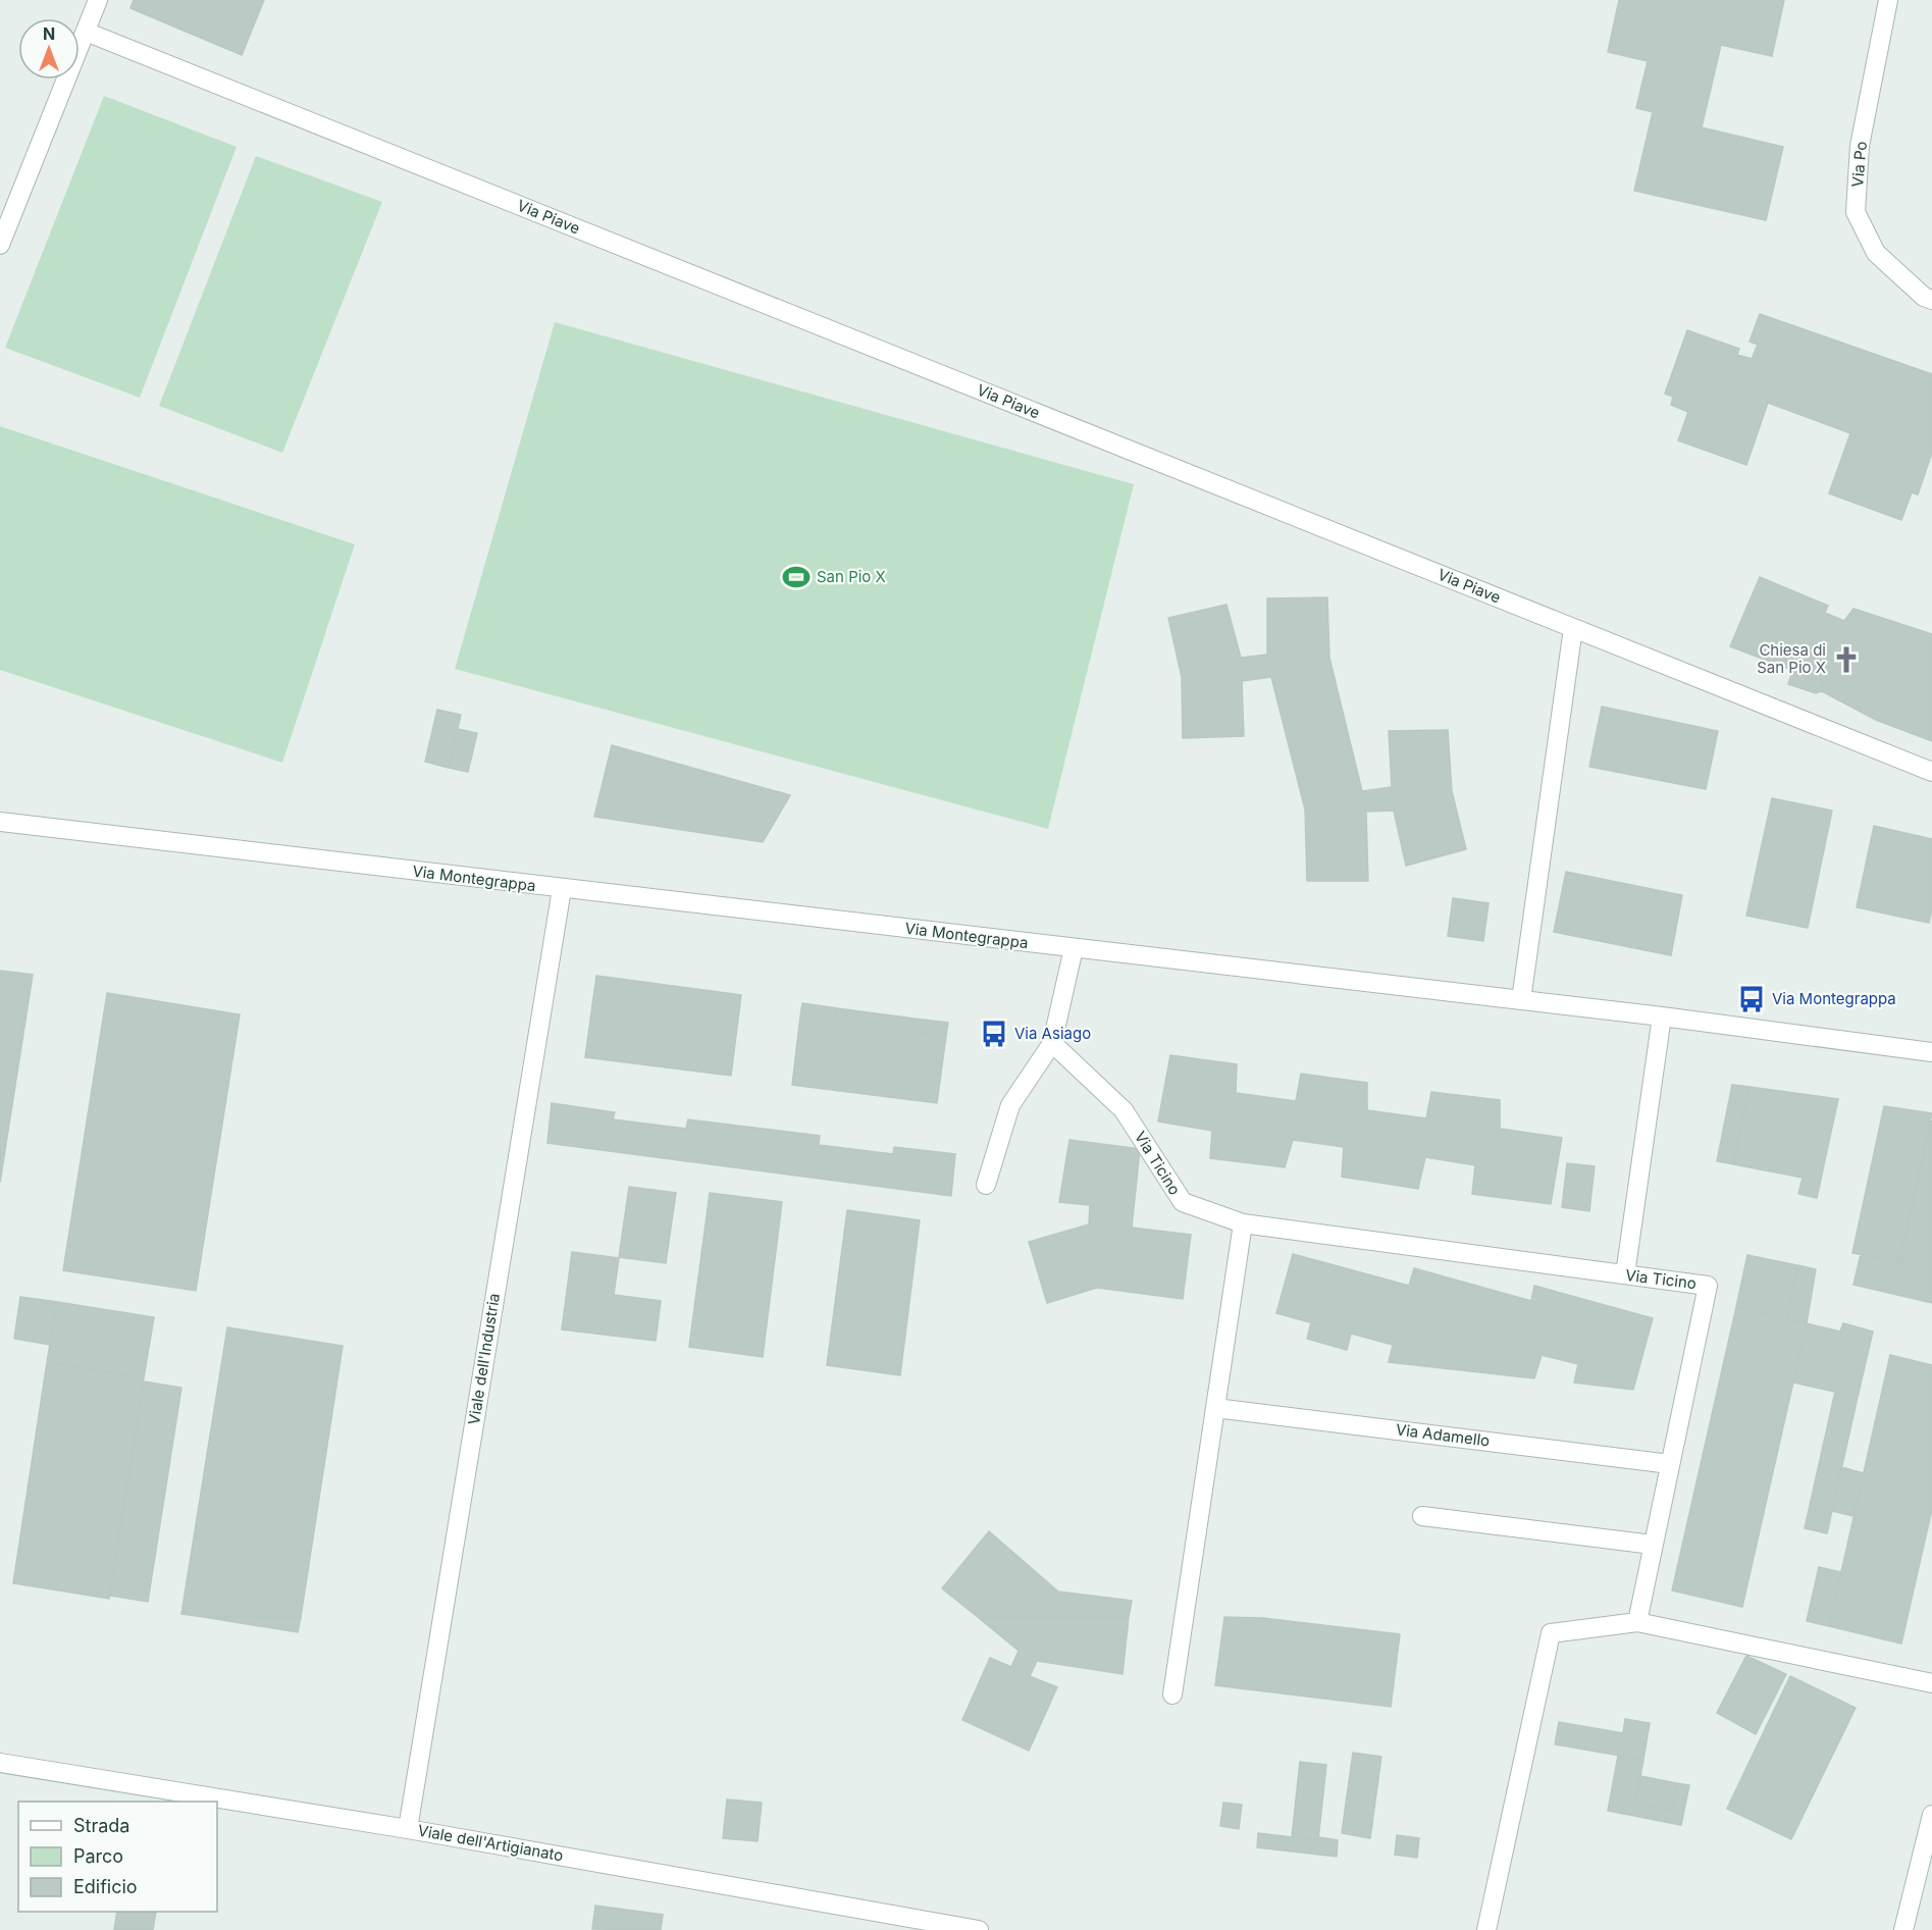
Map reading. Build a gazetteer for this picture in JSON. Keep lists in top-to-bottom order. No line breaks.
{"streets":{"street":["Via Po","Via Piave","Via Montegrappa","Via Ticino","Viale dell'Industria","Via Adamello","Viale dell'Artigianato"]},"crossings":[["Via Montegrappa","Viale dell'Industria"],["Via Ticino","Via Adamello"],["Viale dell'Industria","Viale dell'Artigianato"]],"places":{"sports":["San Pio X"],"church":["Chiesa di San Pio X"],"bus stop":["Via Montegrappa","Via Asiago"]},"legend":["Strada","Parco","Edificio"],"north":"top"}
